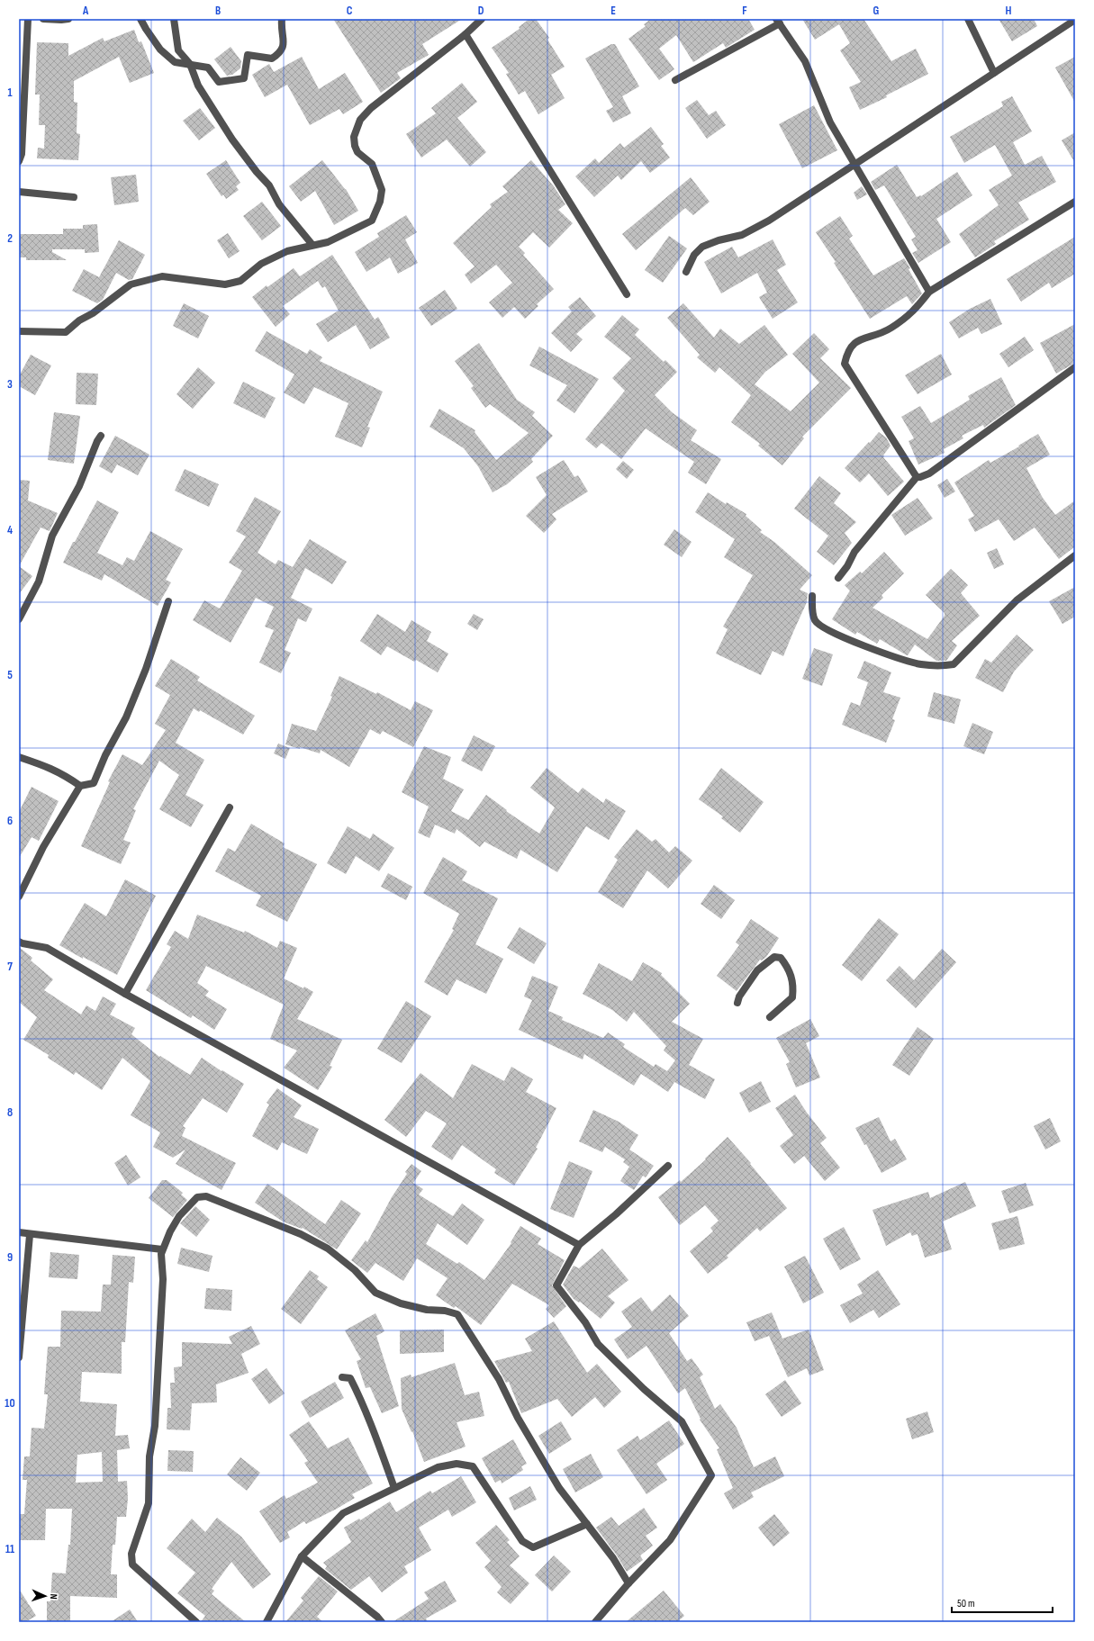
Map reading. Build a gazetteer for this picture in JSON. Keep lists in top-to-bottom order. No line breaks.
{"scale_bar":"50 m","north":"right","grid":{"columns":["A","B","C","D","E","F","G","H"],"rows":["1","2","3","4","5","6","7","8","9","10","11"]}}
